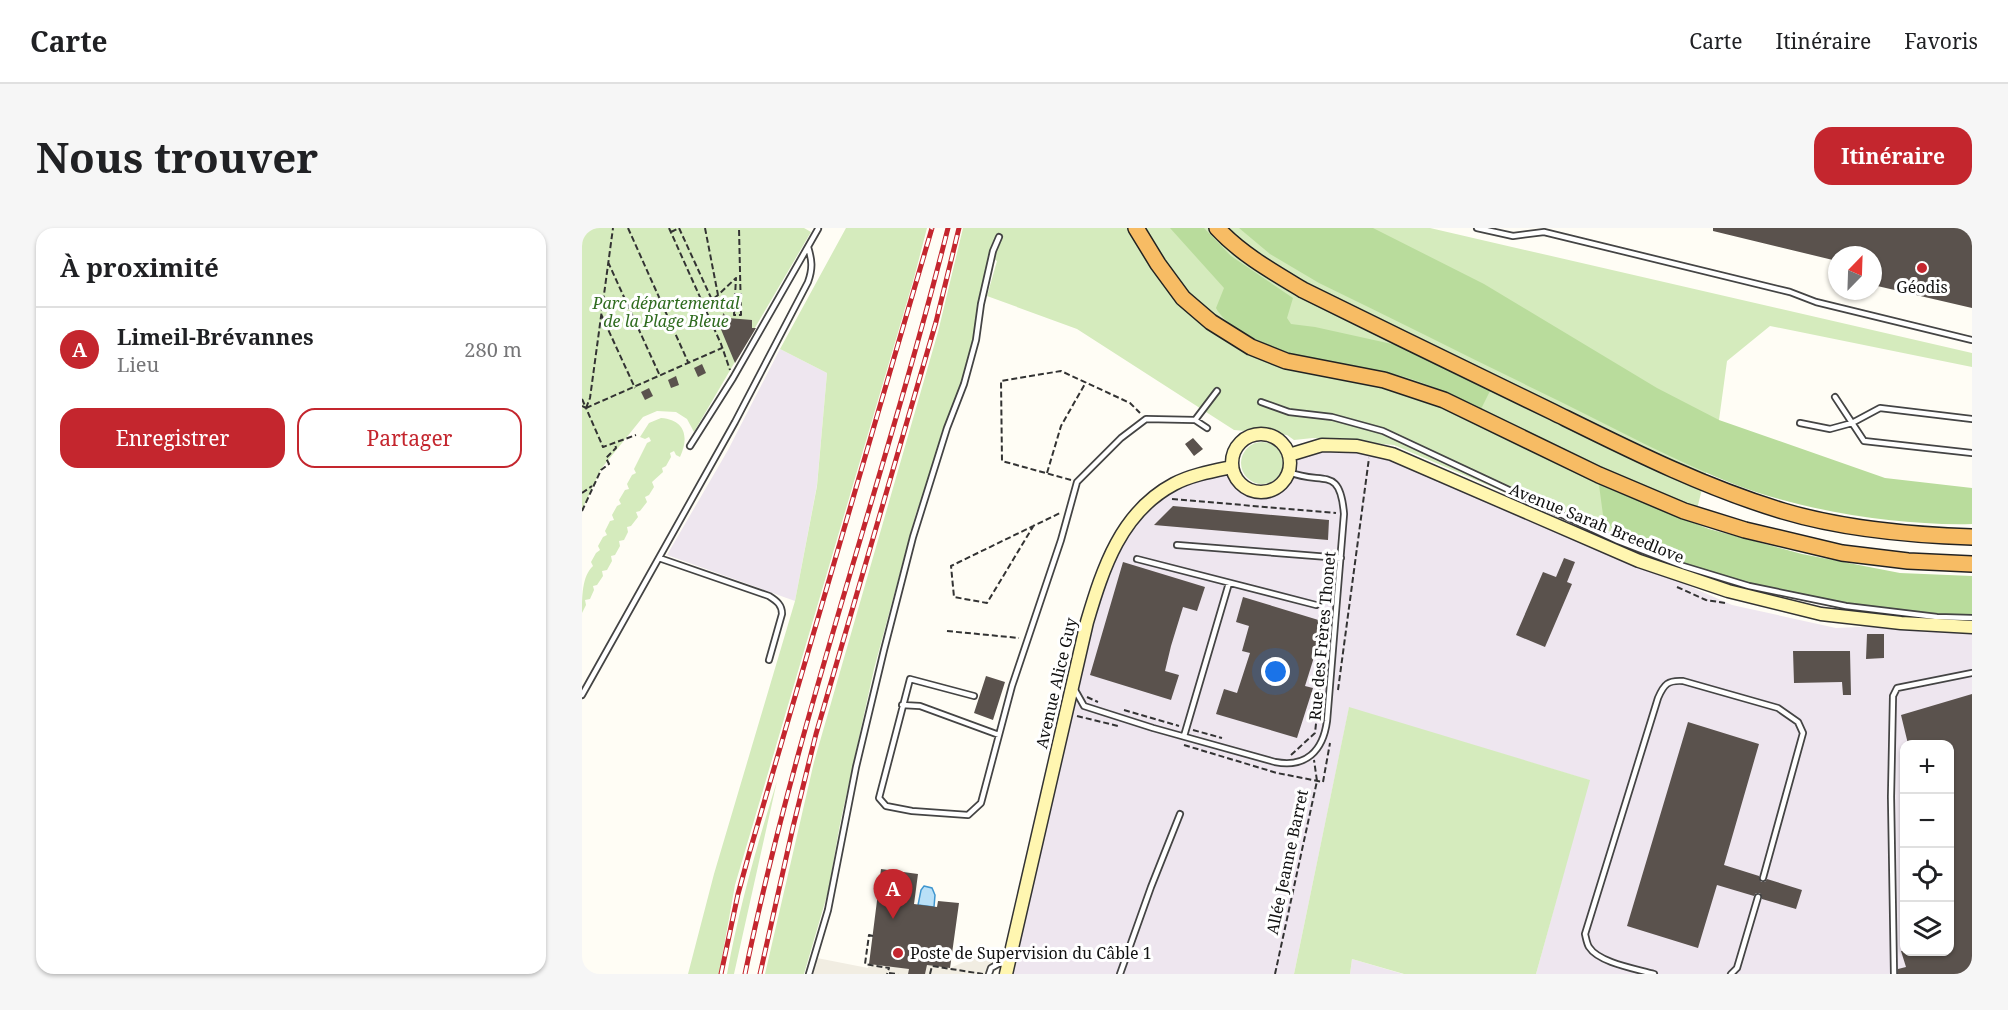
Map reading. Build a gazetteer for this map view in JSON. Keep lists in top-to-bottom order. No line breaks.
{"streets":{"main road":["Avenue Sarah Breedlove","Avenue Alice Guy"],"lane":["Rue des Frères Thonet"],"path":["Allée Jeanne Barret"]},"crossings":[["Avenue Sarah Breedlove","Rue des Frères Thonet"],["Avenue Sarah Breedlove","Avenue Alice Guy"],["Rue des Frères Thonet","Avenue Alice Guy"],["Rue des Frères Thonet","Allée Jeanne Barret"]],"parks":["Parc départemental de la Plage Bleue"],"places":["Géodis","Poste de Supervision du Câble 1"],"north":"top right","page":{"header":"Carte","nav":["Carte","Itinéraire","Favoris"],"buttons":["Itinéraire",["Enregistrer","Partager"]],"title":"Nous trouver","heading":"À proximité","list":[{"mark":"A","name":"Limeil-Brévannes","note":"Lieu","value":"280 m"}],"map_buttons":["+","−"],"pins":"A"}}
